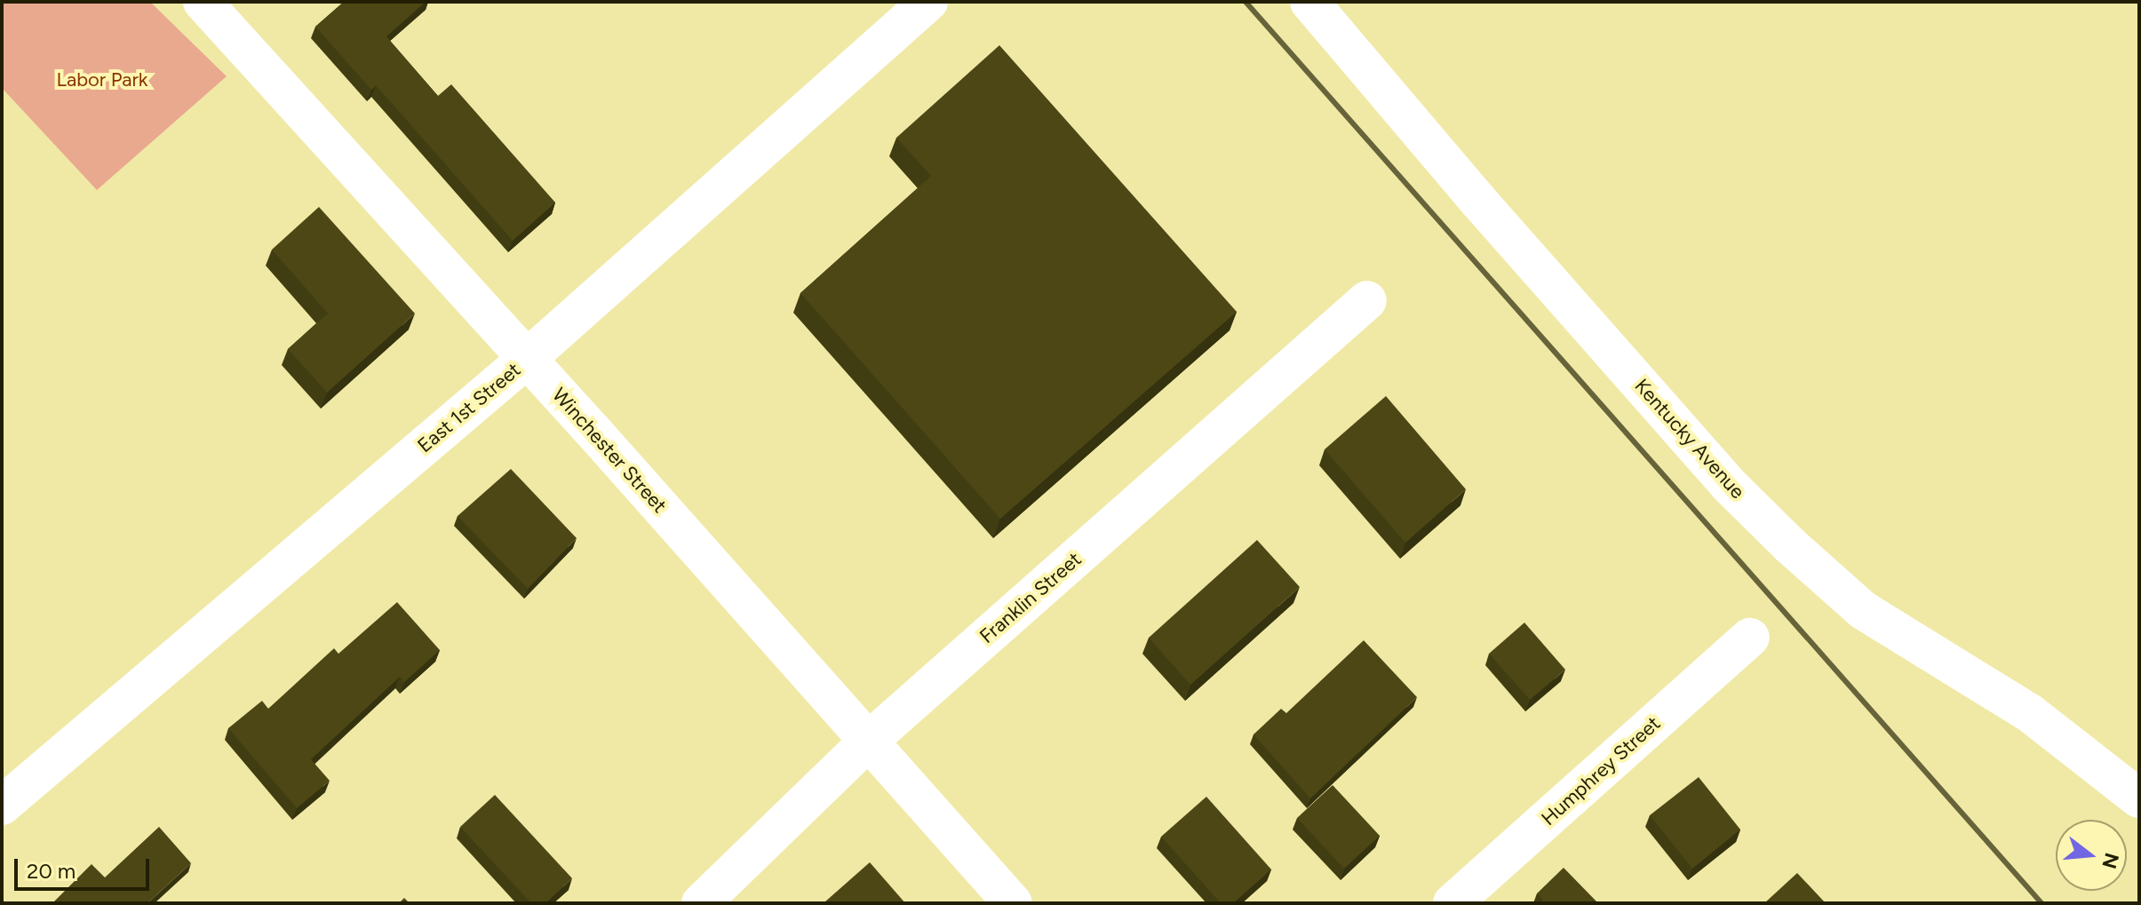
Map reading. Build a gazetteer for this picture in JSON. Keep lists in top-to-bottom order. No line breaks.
{"streets":{"street":["East 1st Street","Kentucky Avenue","Winchester Street","Franklin Street","Humphrey Street"]},"crossings":[["East 1st Street","Winchester Street"],["Winchester Street","Franklin Street"]],"parks":["Labor Park"],"scale_bar":"20 m","north":"right"}
